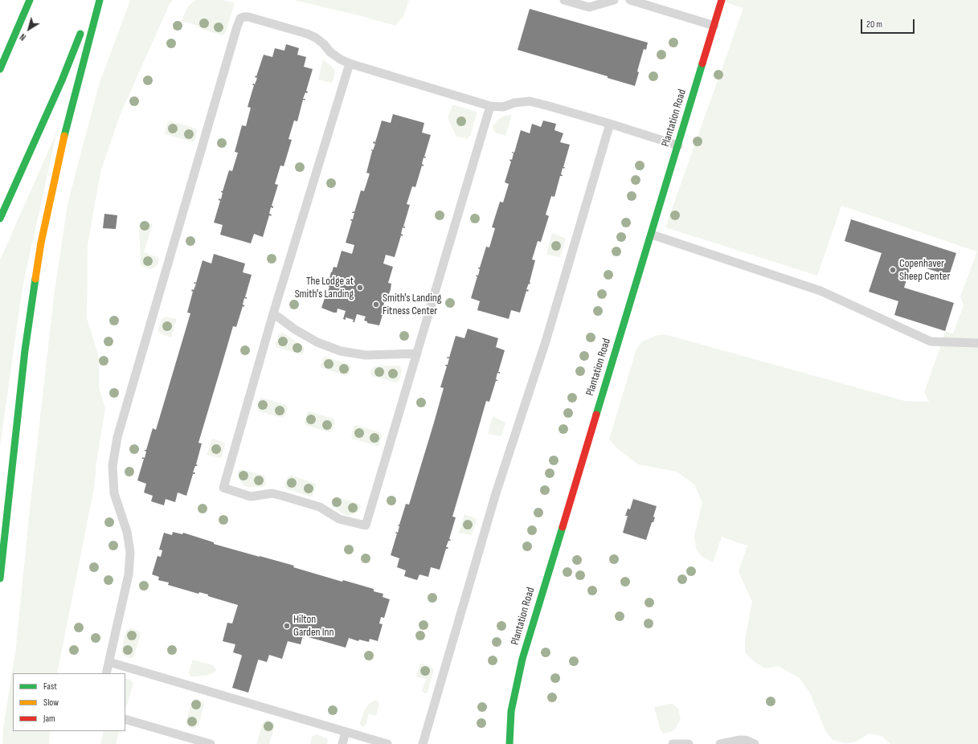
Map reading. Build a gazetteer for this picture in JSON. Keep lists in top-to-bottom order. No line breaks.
{"streets":{"main road":["Plantation Road"]},"places":["Copenhaver Sheep Center","The Lodge at Smith's Landing","Smith's Landing Fitness Center","Hilton Garden Inn"],"legend":["Fast","Slow","Jam"],"scale_bar":"20 m","north":"bottom left"}
